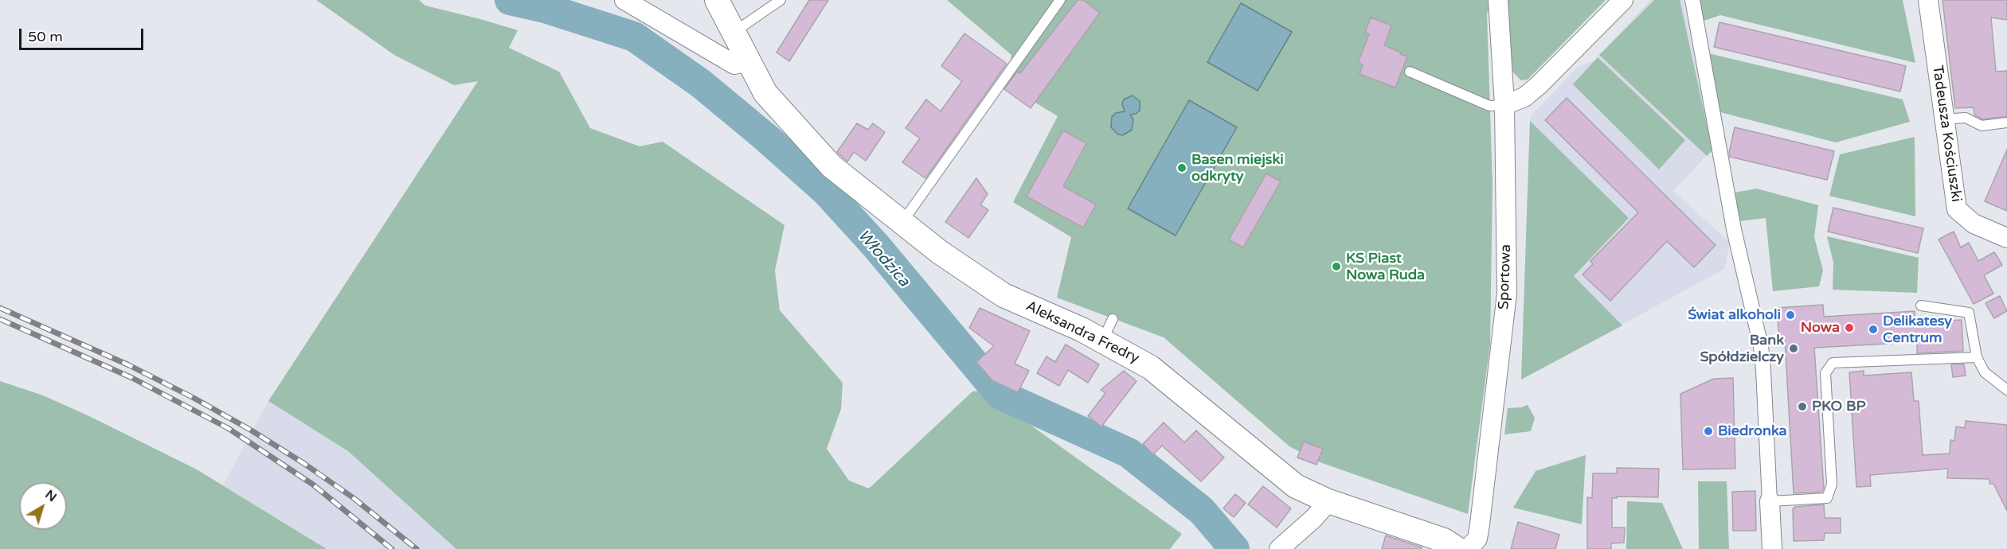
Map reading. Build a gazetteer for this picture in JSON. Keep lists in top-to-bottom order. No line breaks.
{"streets":{"street":["Tadeusza Kościuszki","Sportowa","Aleksandra Fredry"]},"water":["Włodzica"],"places":["Basen miejski odkryty","KS Piast Nowa Ruda","Świat alkoholi","Nowa","Delikatesy Centrum","Bank Spółdzielczy","PKO BP","Biedronka"],"scale_bar":"50 m","north":"top right"}
